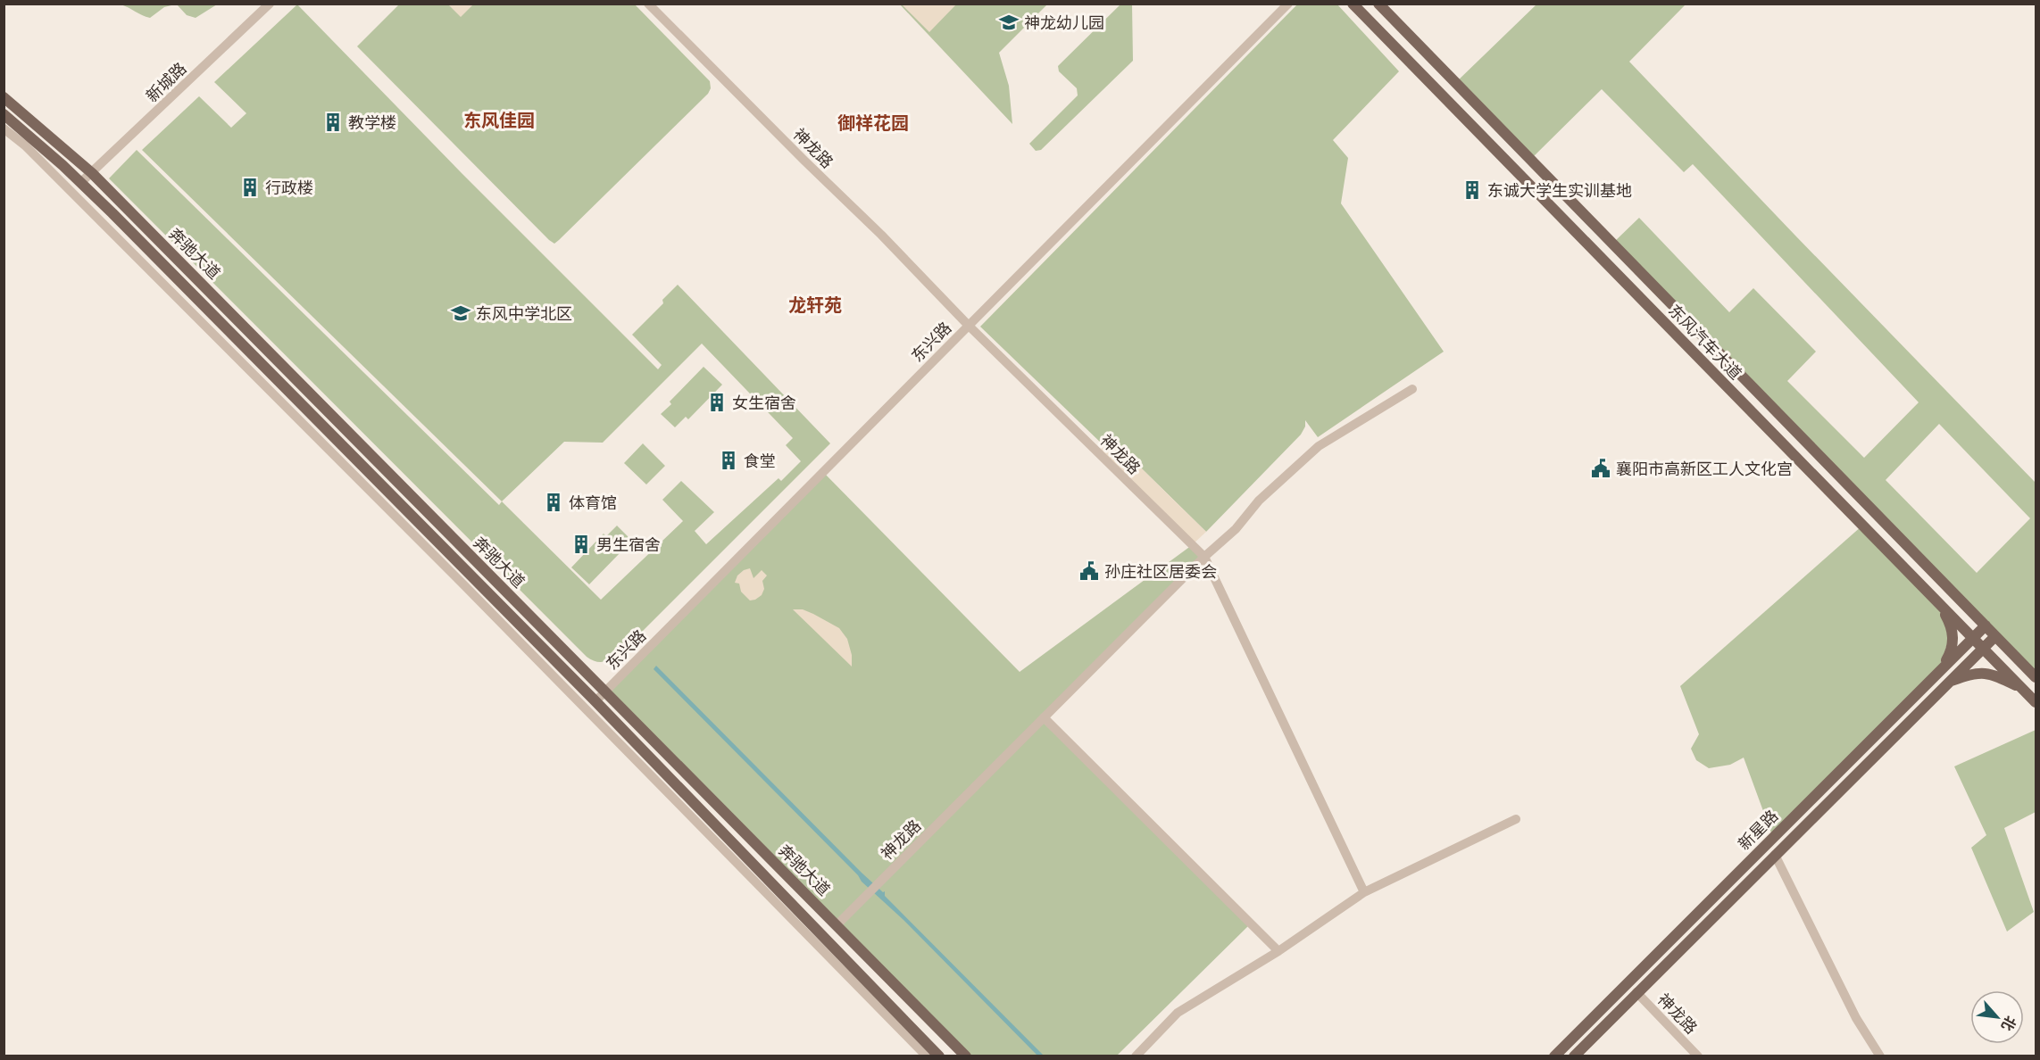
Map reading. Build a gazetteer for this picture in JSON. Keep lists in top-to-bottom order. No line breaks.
{"streets":{"main road":["奔驰大道","东风汽车大道","新星路"],"street":["新城路","神龙路","东兴路"]},"crossings":[["新城路","奔驰大道"],["神龙路","奔驰大道"],["神龙路","东兴路"],["神龙路","新星路"],["奔驰大道","东兴路"],["东风汽车大道","新星路"]],"districts":["东风佳园","御祥花园","龙轩苑"],"places":{"school or university":["神龙幼儿园","东风中学北区"],"building":["教学楼","行政楼","东诚大学生实训基地","女生宿舍","食堂","体育馆","男生宿舍"],"public building":["襄阳市高新区工人文化宫","孙庄社区居委会"]},"north":"bottom right"}
